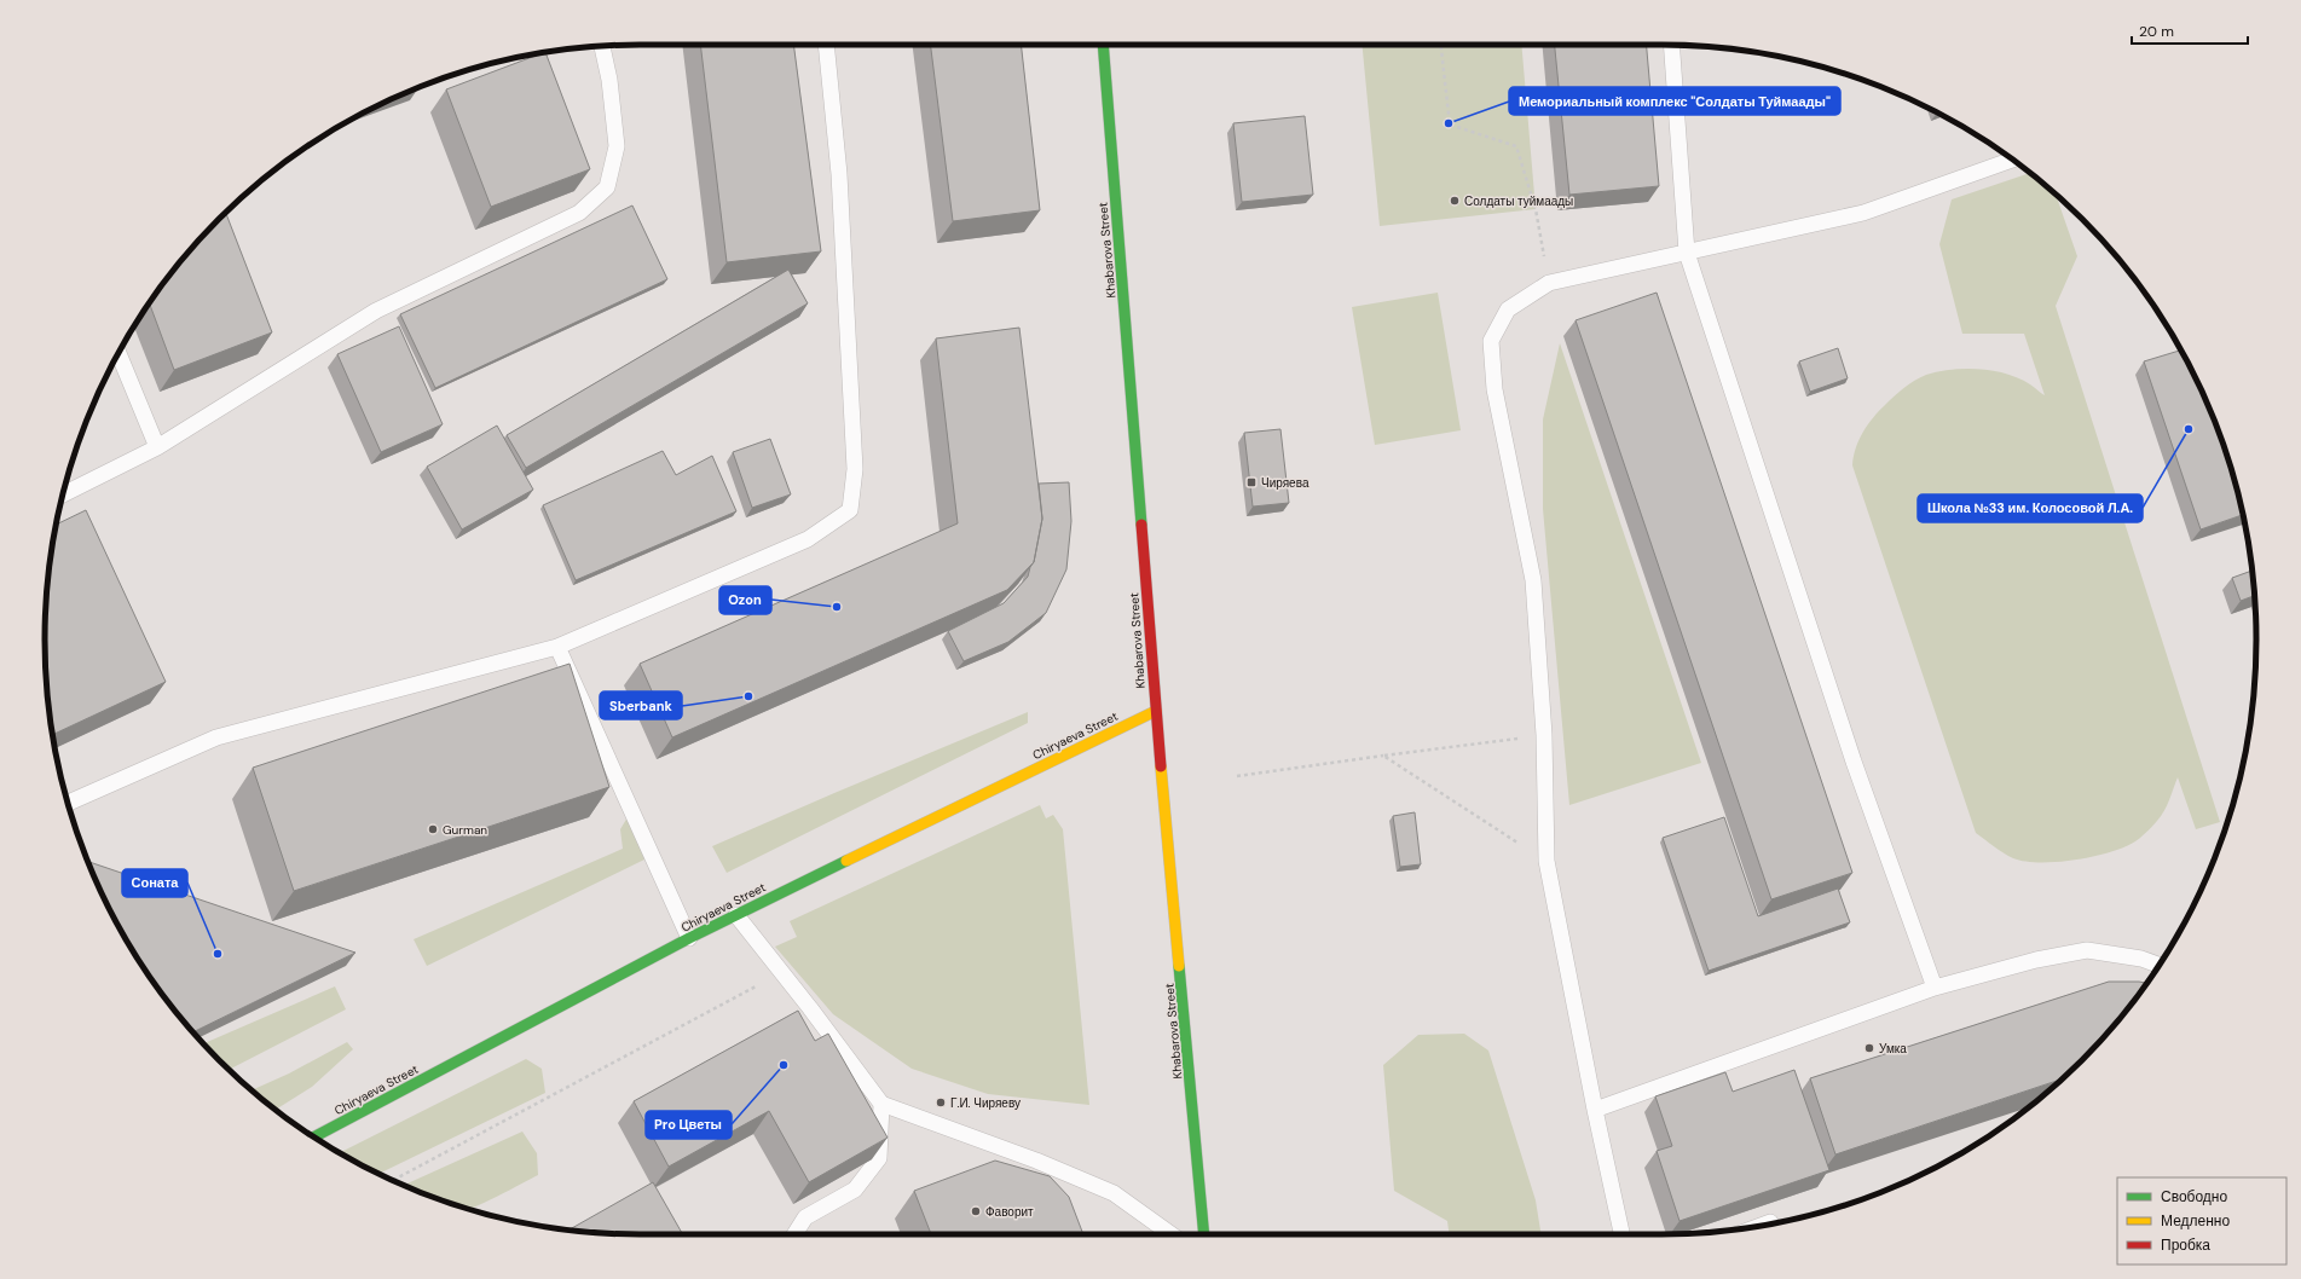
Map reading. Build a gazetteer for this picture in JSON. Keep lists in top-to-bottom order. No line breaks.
{"streets":{"main road":["Khabarova Street","Chiryaeva Street"]},"crossings":[["Khabarova Street","Chiryaeva Street"]],"places":{"other":["Мемориальный комплекс \"Солдаты Туймаады\"","Солдаты туймаады","Школа №33 им. Колосовой Л.А.","Ozon","Sberbank","Gurman","Соната","Умка","Pro Цветы","Г.И. Чиряеву","Фаворит"],"transit":["Чиряева"]},"legend":["Свободно","Медленно","Пробка"],"scale_bar":"20 m"}
